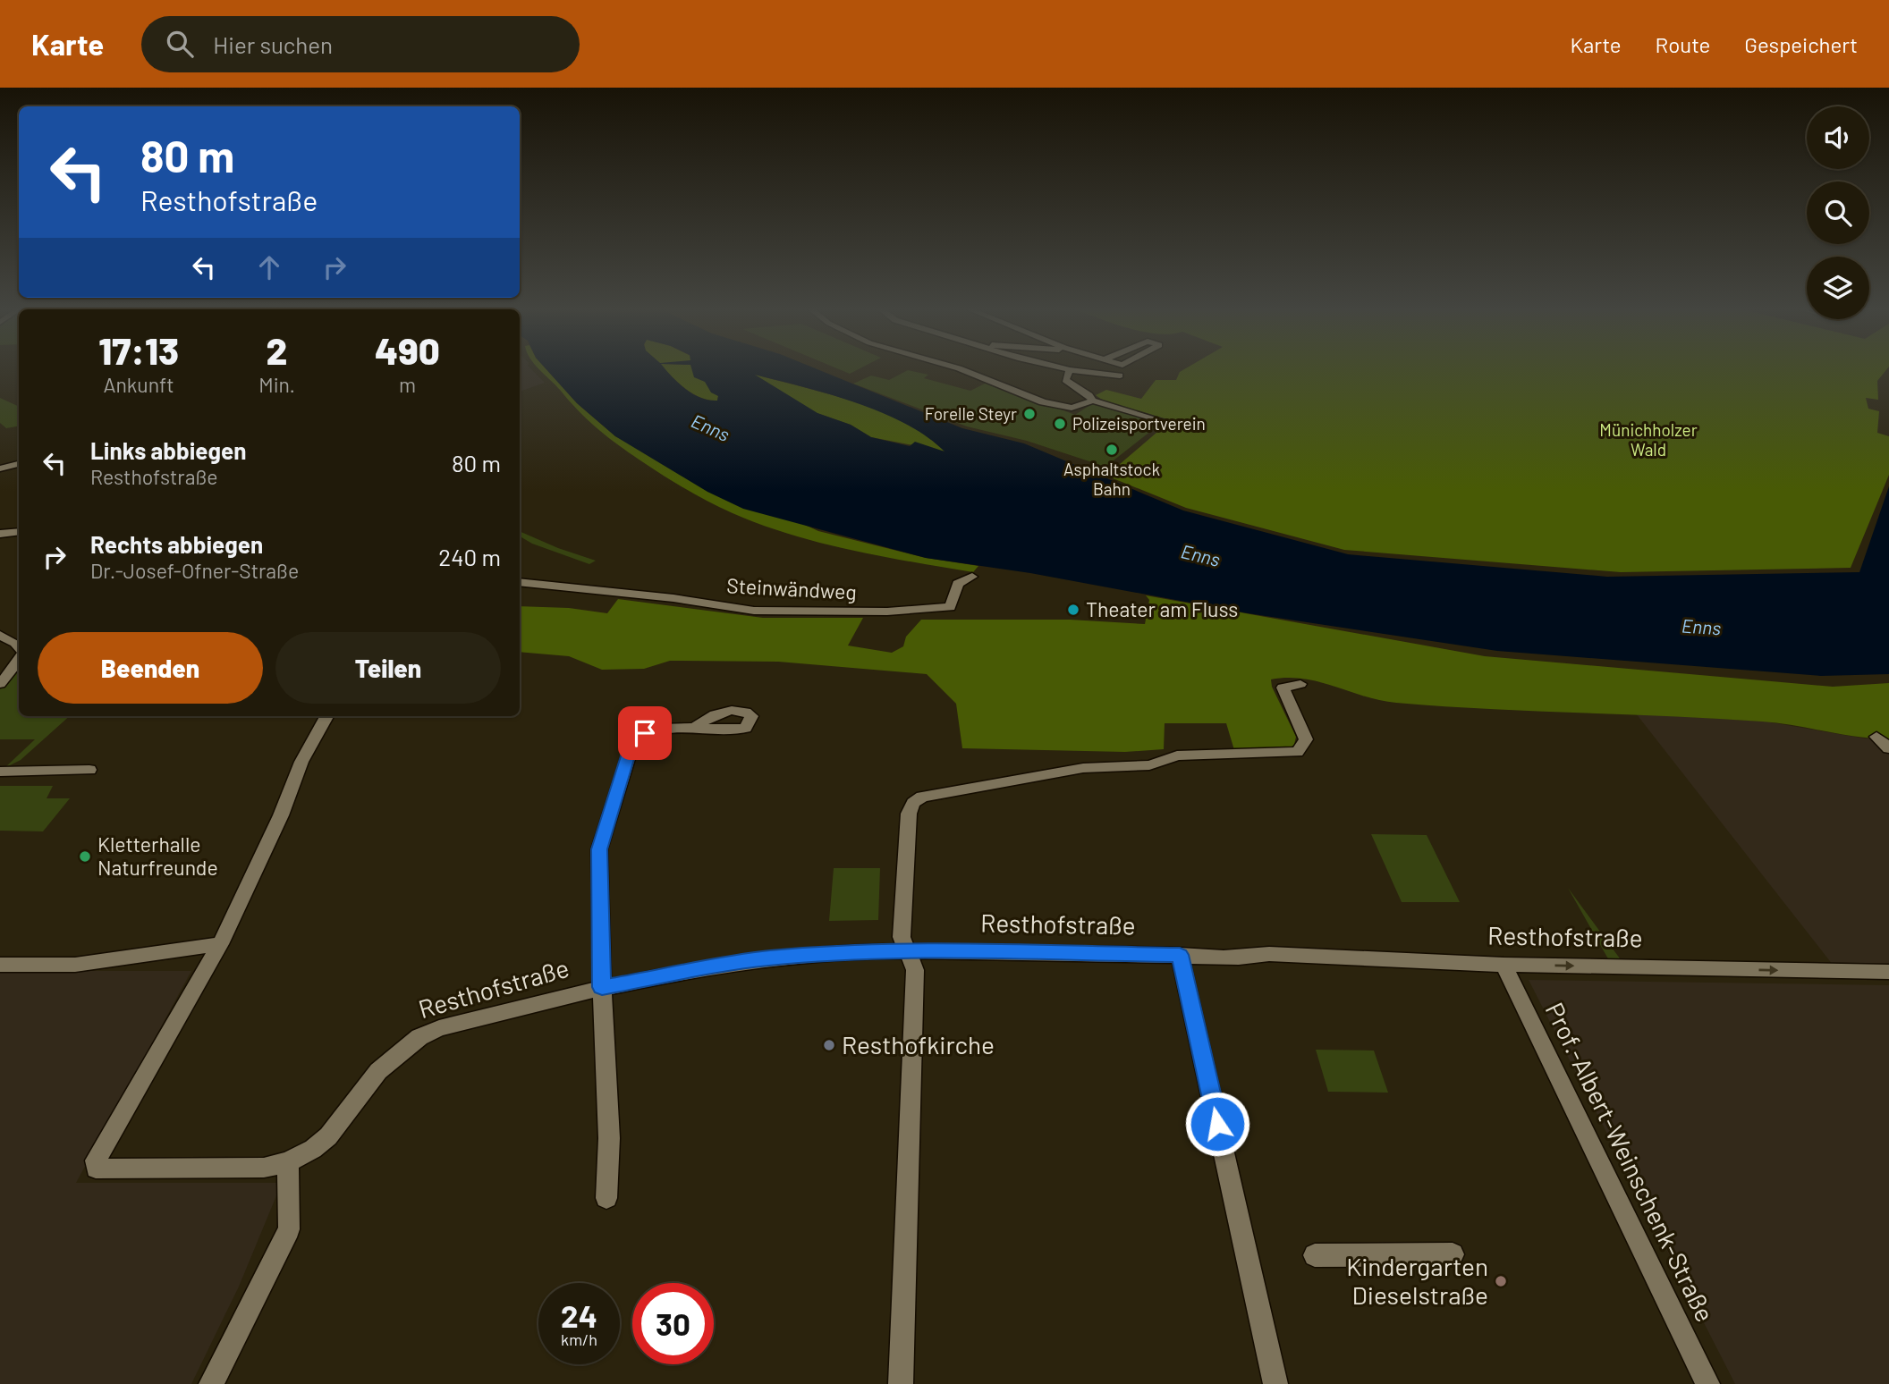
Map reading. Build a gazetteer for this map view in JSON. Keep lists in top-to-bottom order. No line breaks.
{"streets":{"street":["Steinwändweg","Resthofstraße","Prof.-Albert-Weinschenk-Straße"]},"crossings":[["Resthofstraße","Prof.-Albert-Weinschenk-Straße"]],"water":["Enns"],"parks":["Münichholzer Wald"],"places":["Forelle Steyr","Polizeisportverein","Asphaltstock Bahn","Theater am Fluss","Kletterhalle Naturfreunde","Resthofkirche","Kindergarten Dieselstraße"],"page":{"header":"Karte","search":"Hier suchen","nav":["Karte","Route","Gespeichert"],"turn":["80 m","Resthofstraße"],"eta":["17:13","Ankunft","2","Min.","490","m"],"list":[{"name":"Links abbiegen","note":"Resthofstraße","value":"80 m"},{"name":"Rechts abbiegen","note":"Dr.-Josef-Ofner-Straße","value":"240 m"}],"buttons":["Beenden","Teilen"],"speed":"24 km/h","limit":"30"}}
